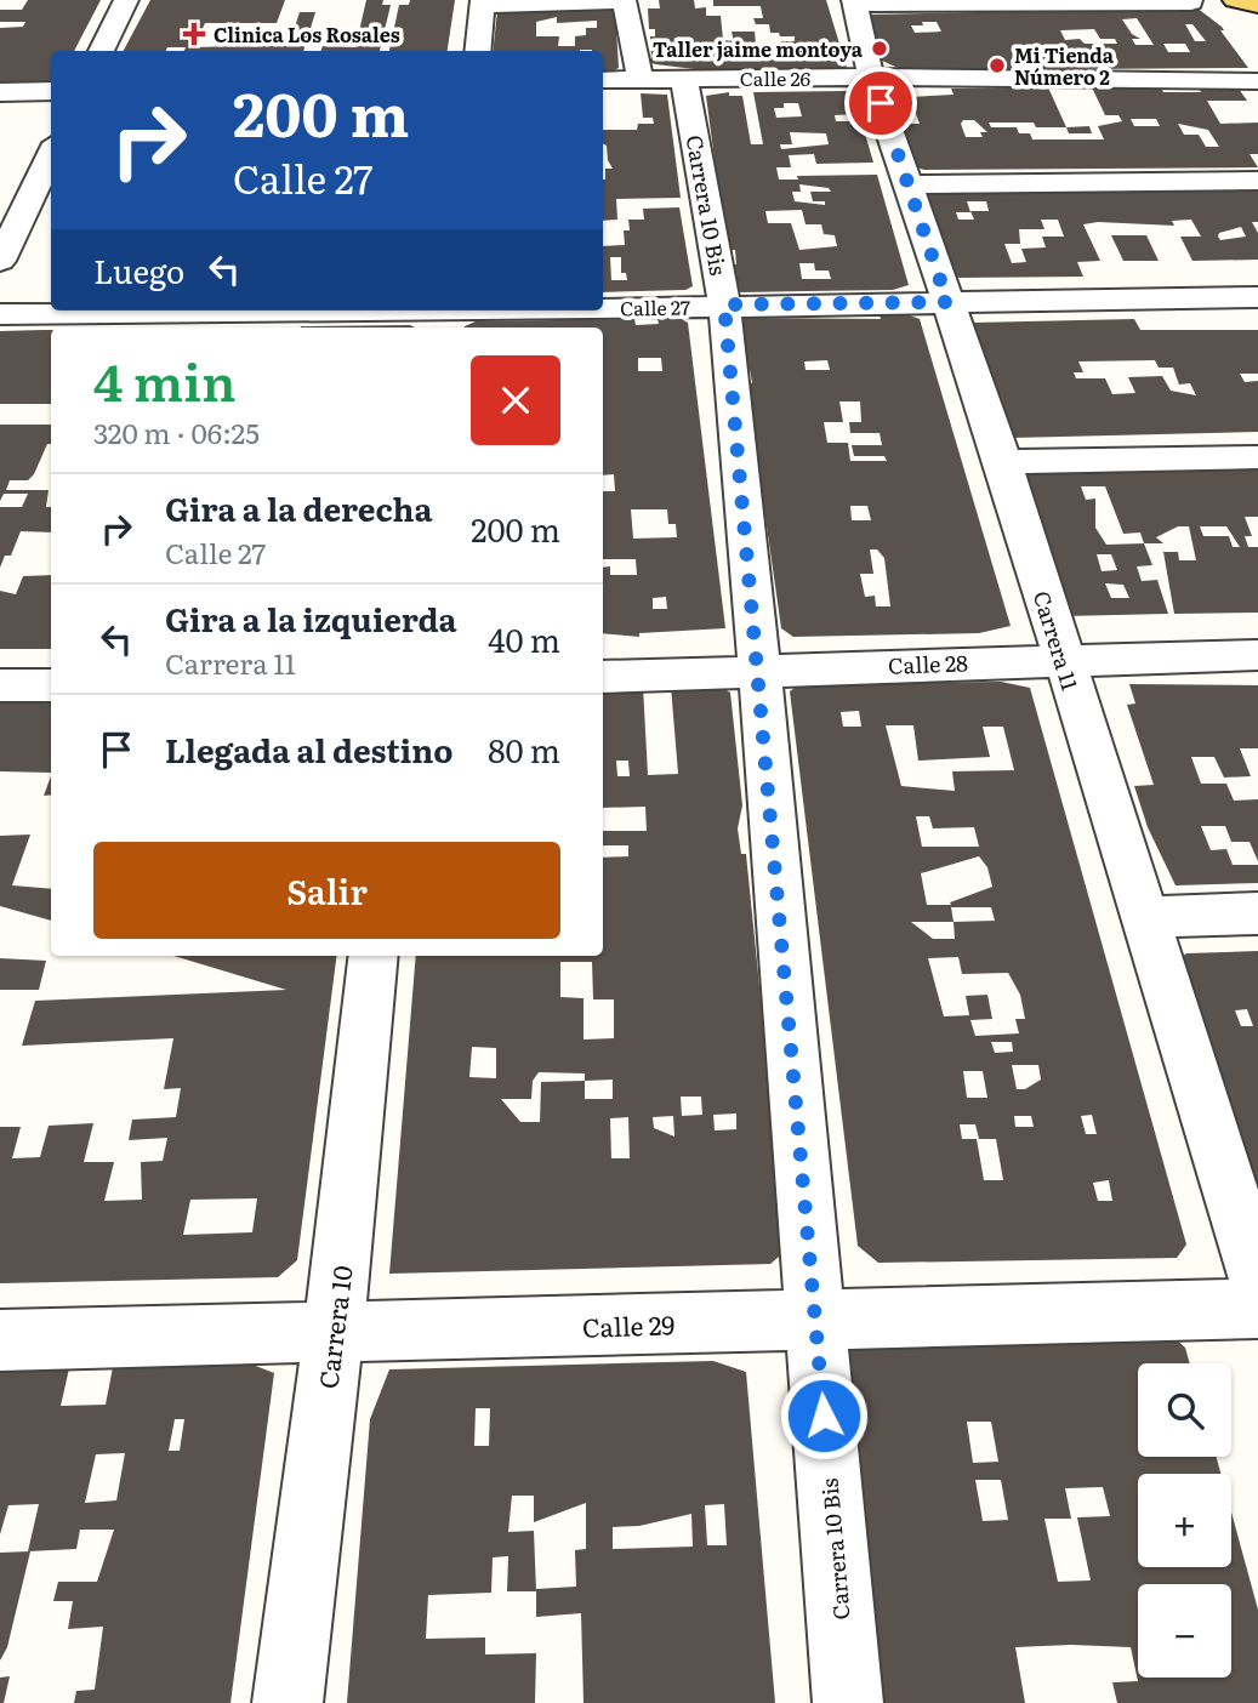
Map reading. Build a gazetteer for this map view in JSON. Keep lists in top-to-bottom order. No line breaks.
{"streets":{"street":["Calle 26","Carrera 10 Bis","Calle 27","Carrera 11","Calle 28","Calle 29","Carrera 10"]},"crossings":[["Calle 26","Carrera 10 Bis"],["Calle 26","Carrera 11"],["Carrera 10 Bis","Calle 27"],["Carrera 10 Bis","Calle 28"],["Carrera 10 Bis","Calle 29"],["Calle 27","Carrera 11"],["Carrera 11","Calle 28"],["Calle 29","Carrera 10"]],"places":{"health":["Clinica Los Rosales"],"other":["Taller jaime montoya","Mi Tienda Número 2"]},"page":{"turn":["200 m","Calle 27"],"then":"Luego","heading":["4 min","320 m · 06:25"],"list":[{"name":"Gira a la derecha","note":"Calle 27","value":"200 m"},{"name":"Gira a la izquierda","note":"Carrera 11","value":"40 m"},{"name":"Llegada al destino","value":"80 m"}],"buttons":"Salir","map_buttons":["+","−"]}}
